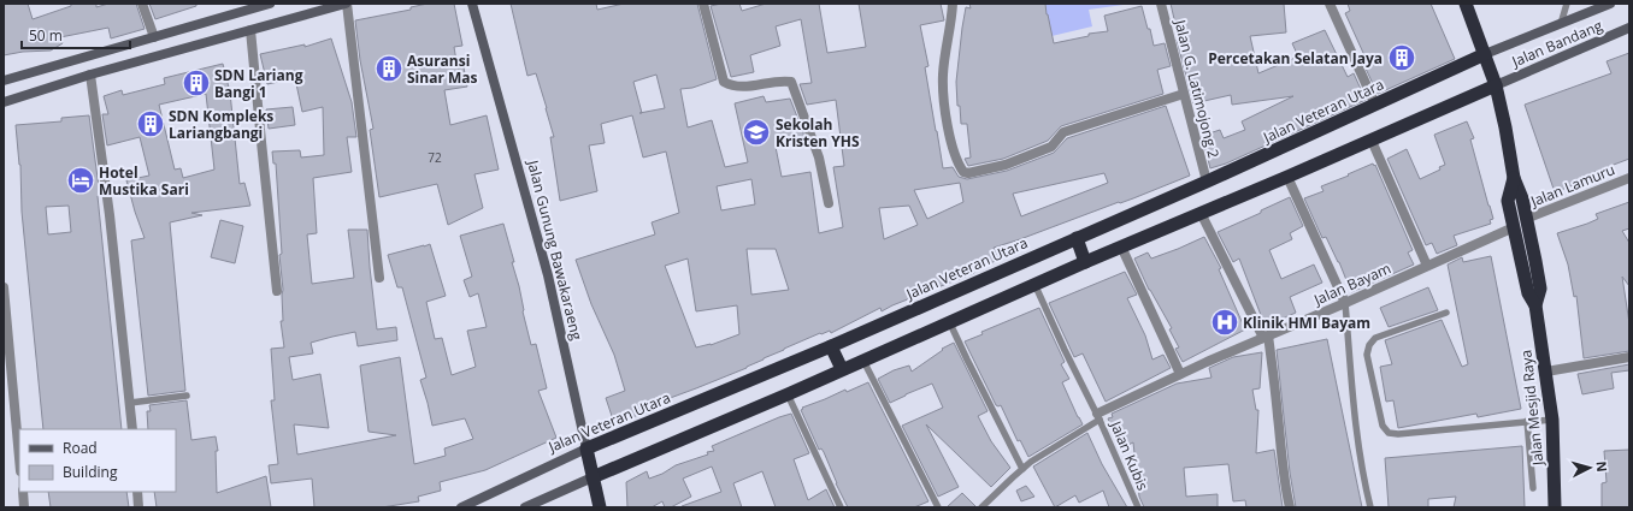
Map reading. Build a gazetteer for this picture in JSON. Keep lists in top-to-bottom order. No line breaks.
{"streets":{"highway":["Jalan Veteran Utara","Jalan Gunung Bawakaraeng","Jalan Mesjid Raya"],"main road":["Jalan Bandang"],"street":["Jalan G. Latimojong 2","Jalan Lamuru","Jalan Bayam"],"lane":["Jalan Kubis"]},"crossings":[["Jalan Bandang","Jalan Veteran Utara"],["Jalan Bandang","Jalan Mesjid Raya"],["Jalan G. Latimojong 2","Jalan Veteran Utara"],["Jalan Veteran Utara","Jalan Gunung Bawakaraeng"],["Jalan Veteran Utara","Jalan Mesjid Raya"],["Jalan Lamuru","Jalan Mesjid Raya"],["Jalan Bayam","Jalan Mesjid Raya"],["Jalan Bayam","Jalan Kubis"]],"places":{"building":["Percetakan Selatan Jaya","Asuransi Sinar Mas","SDN Lariang Bangi 1","SDN Kompleks Lariangbangi"],"school or university":["Sekolah Kristen YHS"],"hotel":["Hotel Mustika Sari"],"hospital":["Klinik HMI Bayam"]},"house_numbers":["72"],"legend":["Road","Building"],"scale_bar":"50 m","north":"right"}
